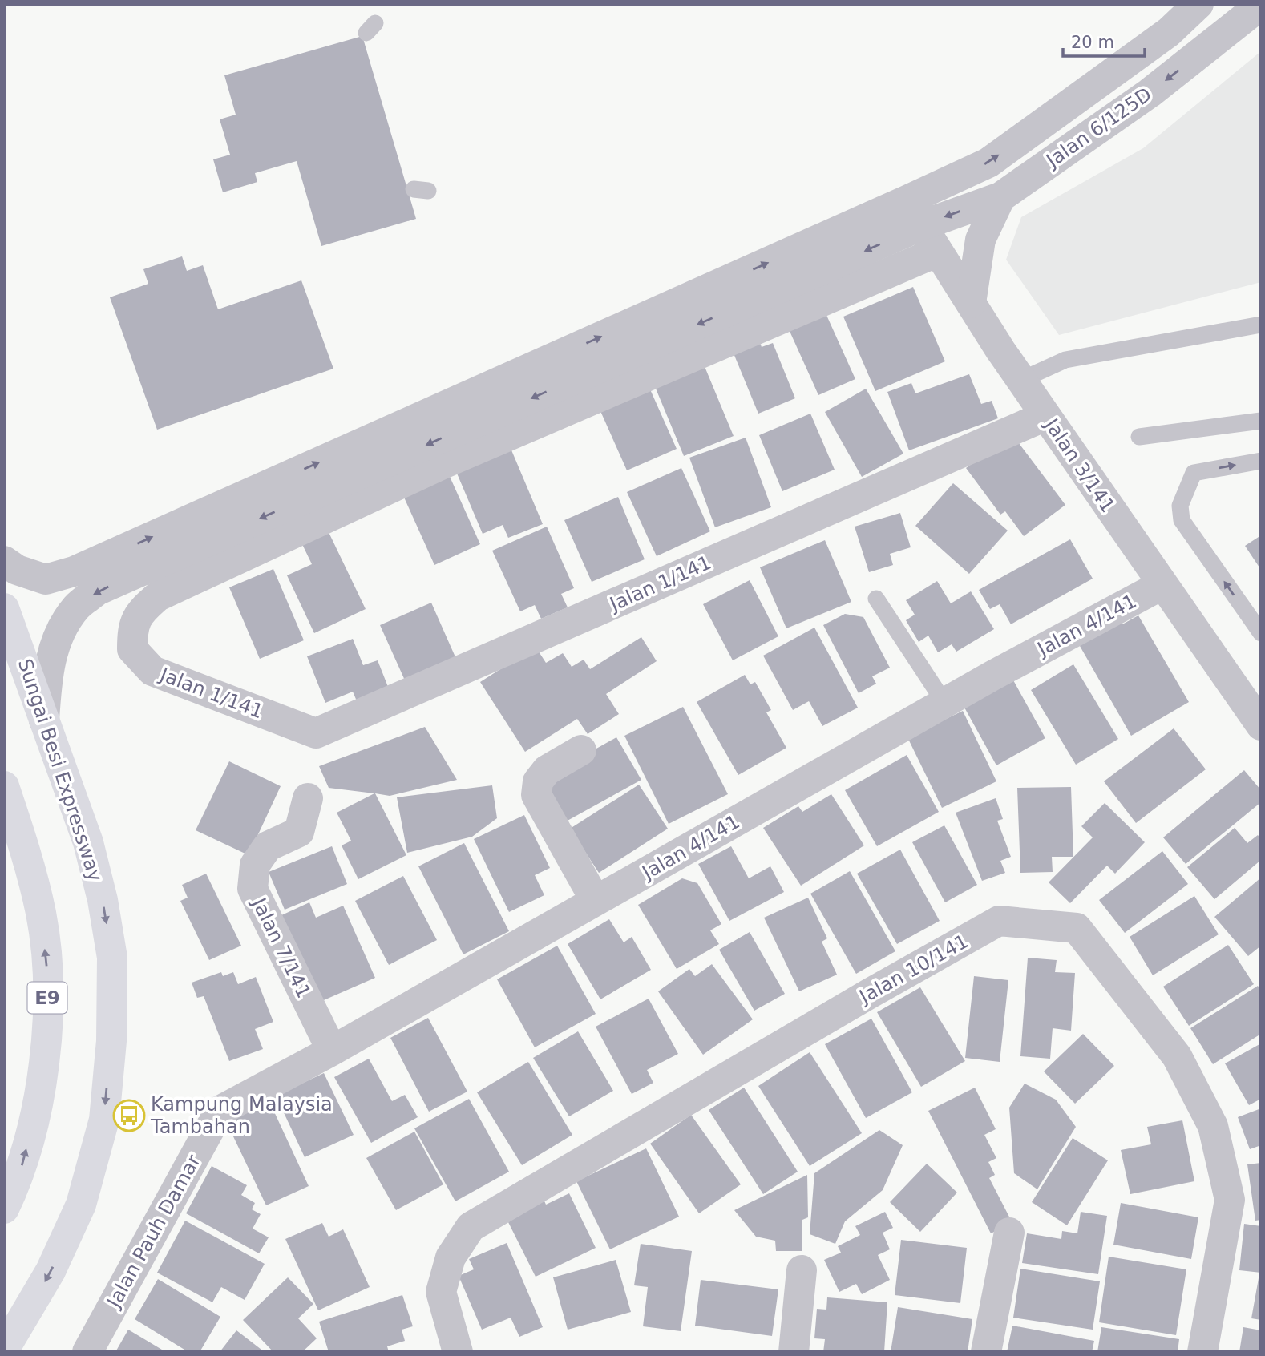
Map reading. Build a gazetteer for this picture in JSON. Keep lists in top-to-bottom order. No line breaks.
{"streets":{"highway":["Sungai Besi Expressway","E9"],"street":["Jalan 6/125D","Jalan 3/141","Jalan 1/141","Jalan 4/141","Jalan 7/141","Jalan 10/141","Jalan Pauh Damar"]},"crossings":[["Jalan 6/125D","Jalan 3/141"],["Jalan 3/141","Jalan 1/141"],["Jalan 3/141","Jalan 4/141"],["Jalan 4/141","Jalan 7/141"],["Jalan 4/141","Jalan Pauh Damar"]],"places":{"bus stop":["Kampung Malaysia Tambahan"]},"scale_bar":"20 m"}
